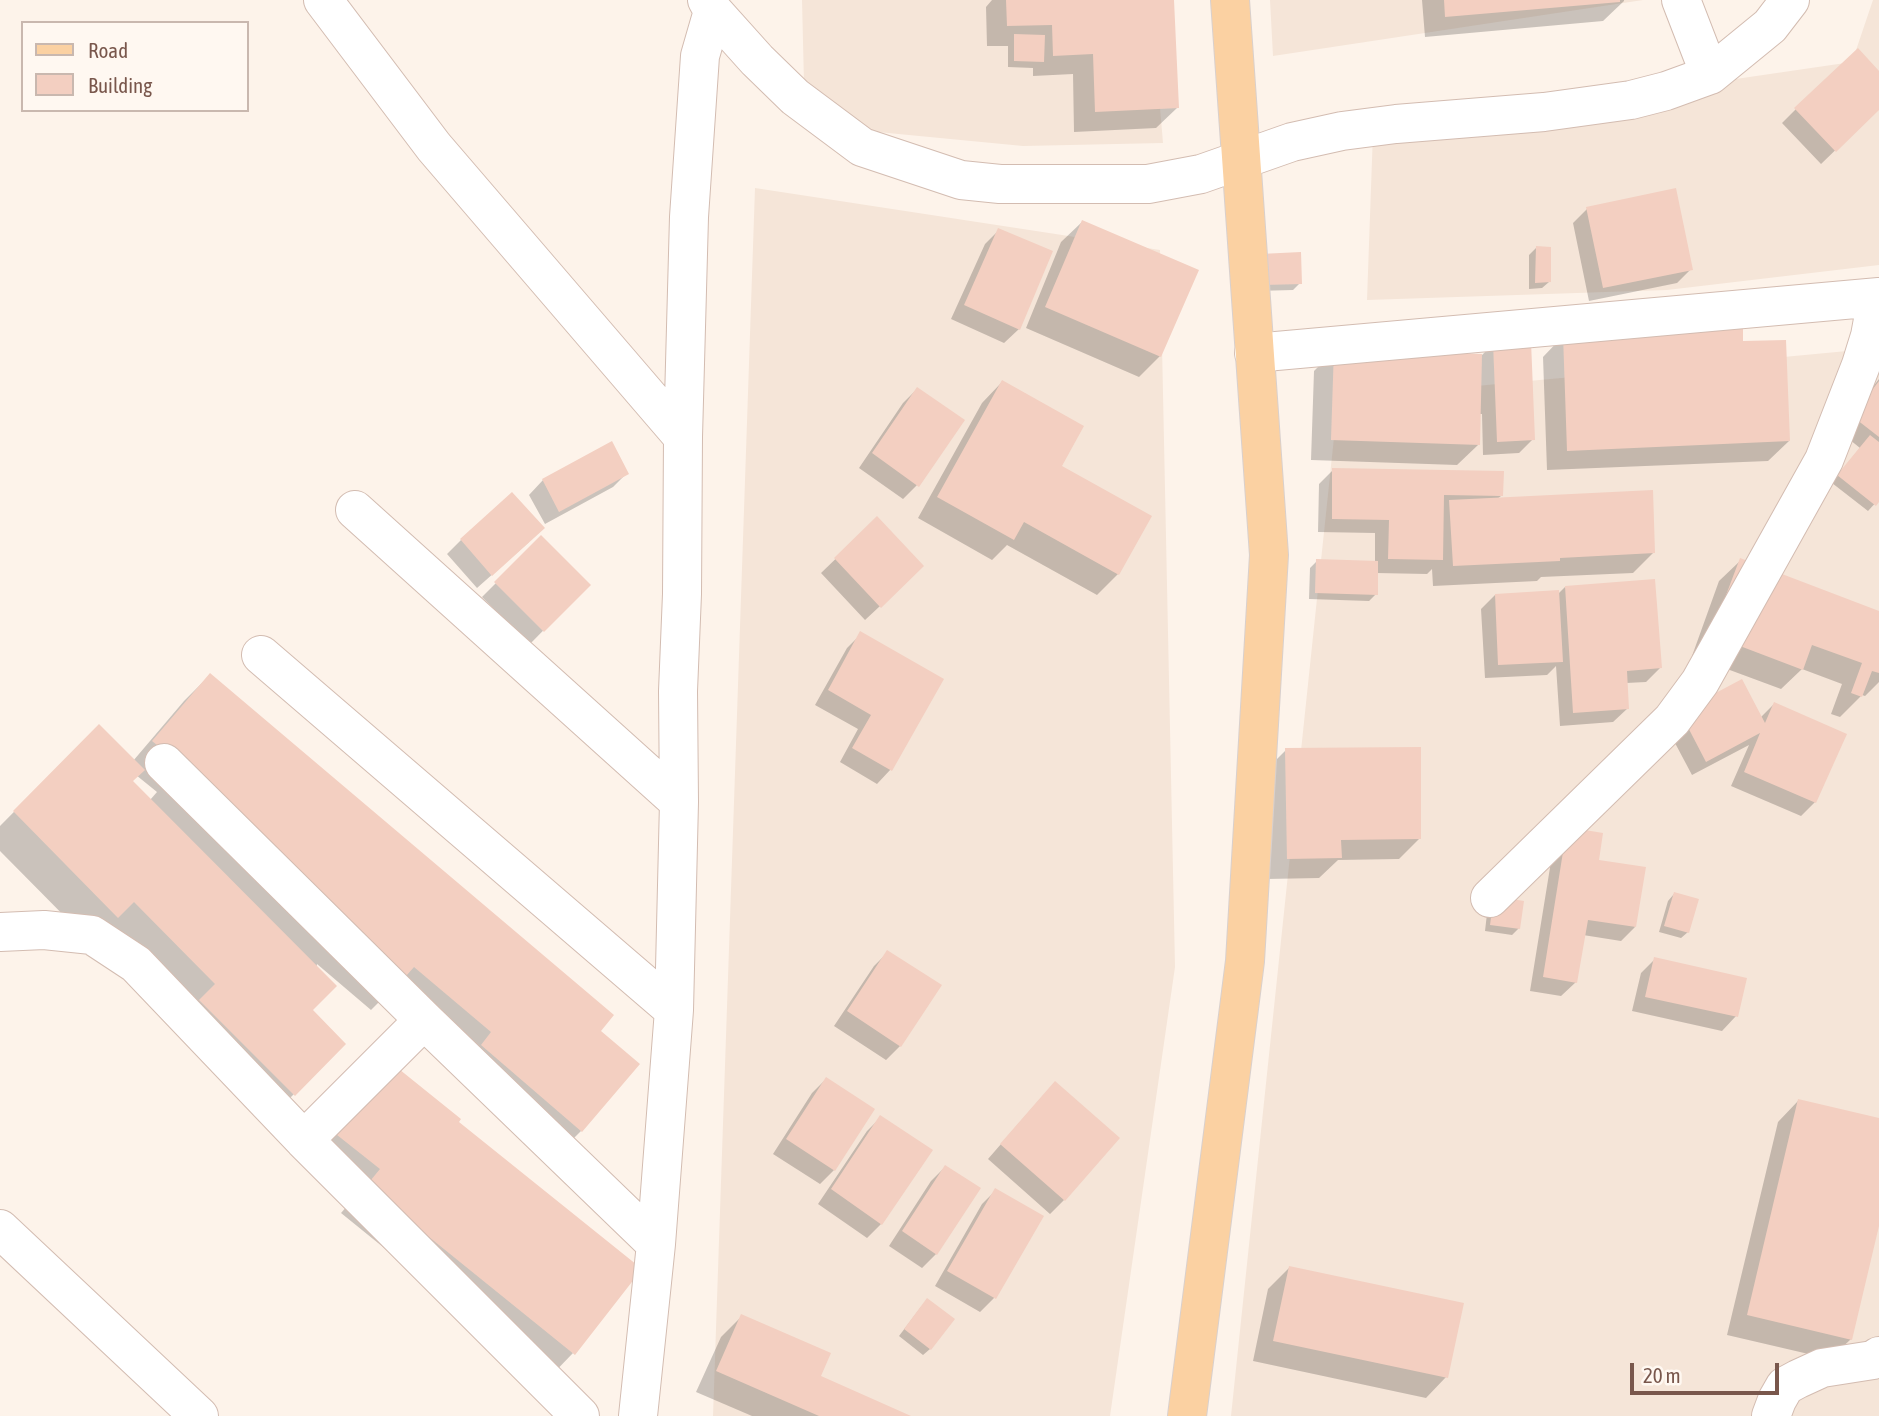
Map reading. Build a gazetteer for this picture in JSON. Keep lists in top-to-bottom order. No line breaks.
{"legend":["Road","Building"],"scale_bar":"20 m"}
